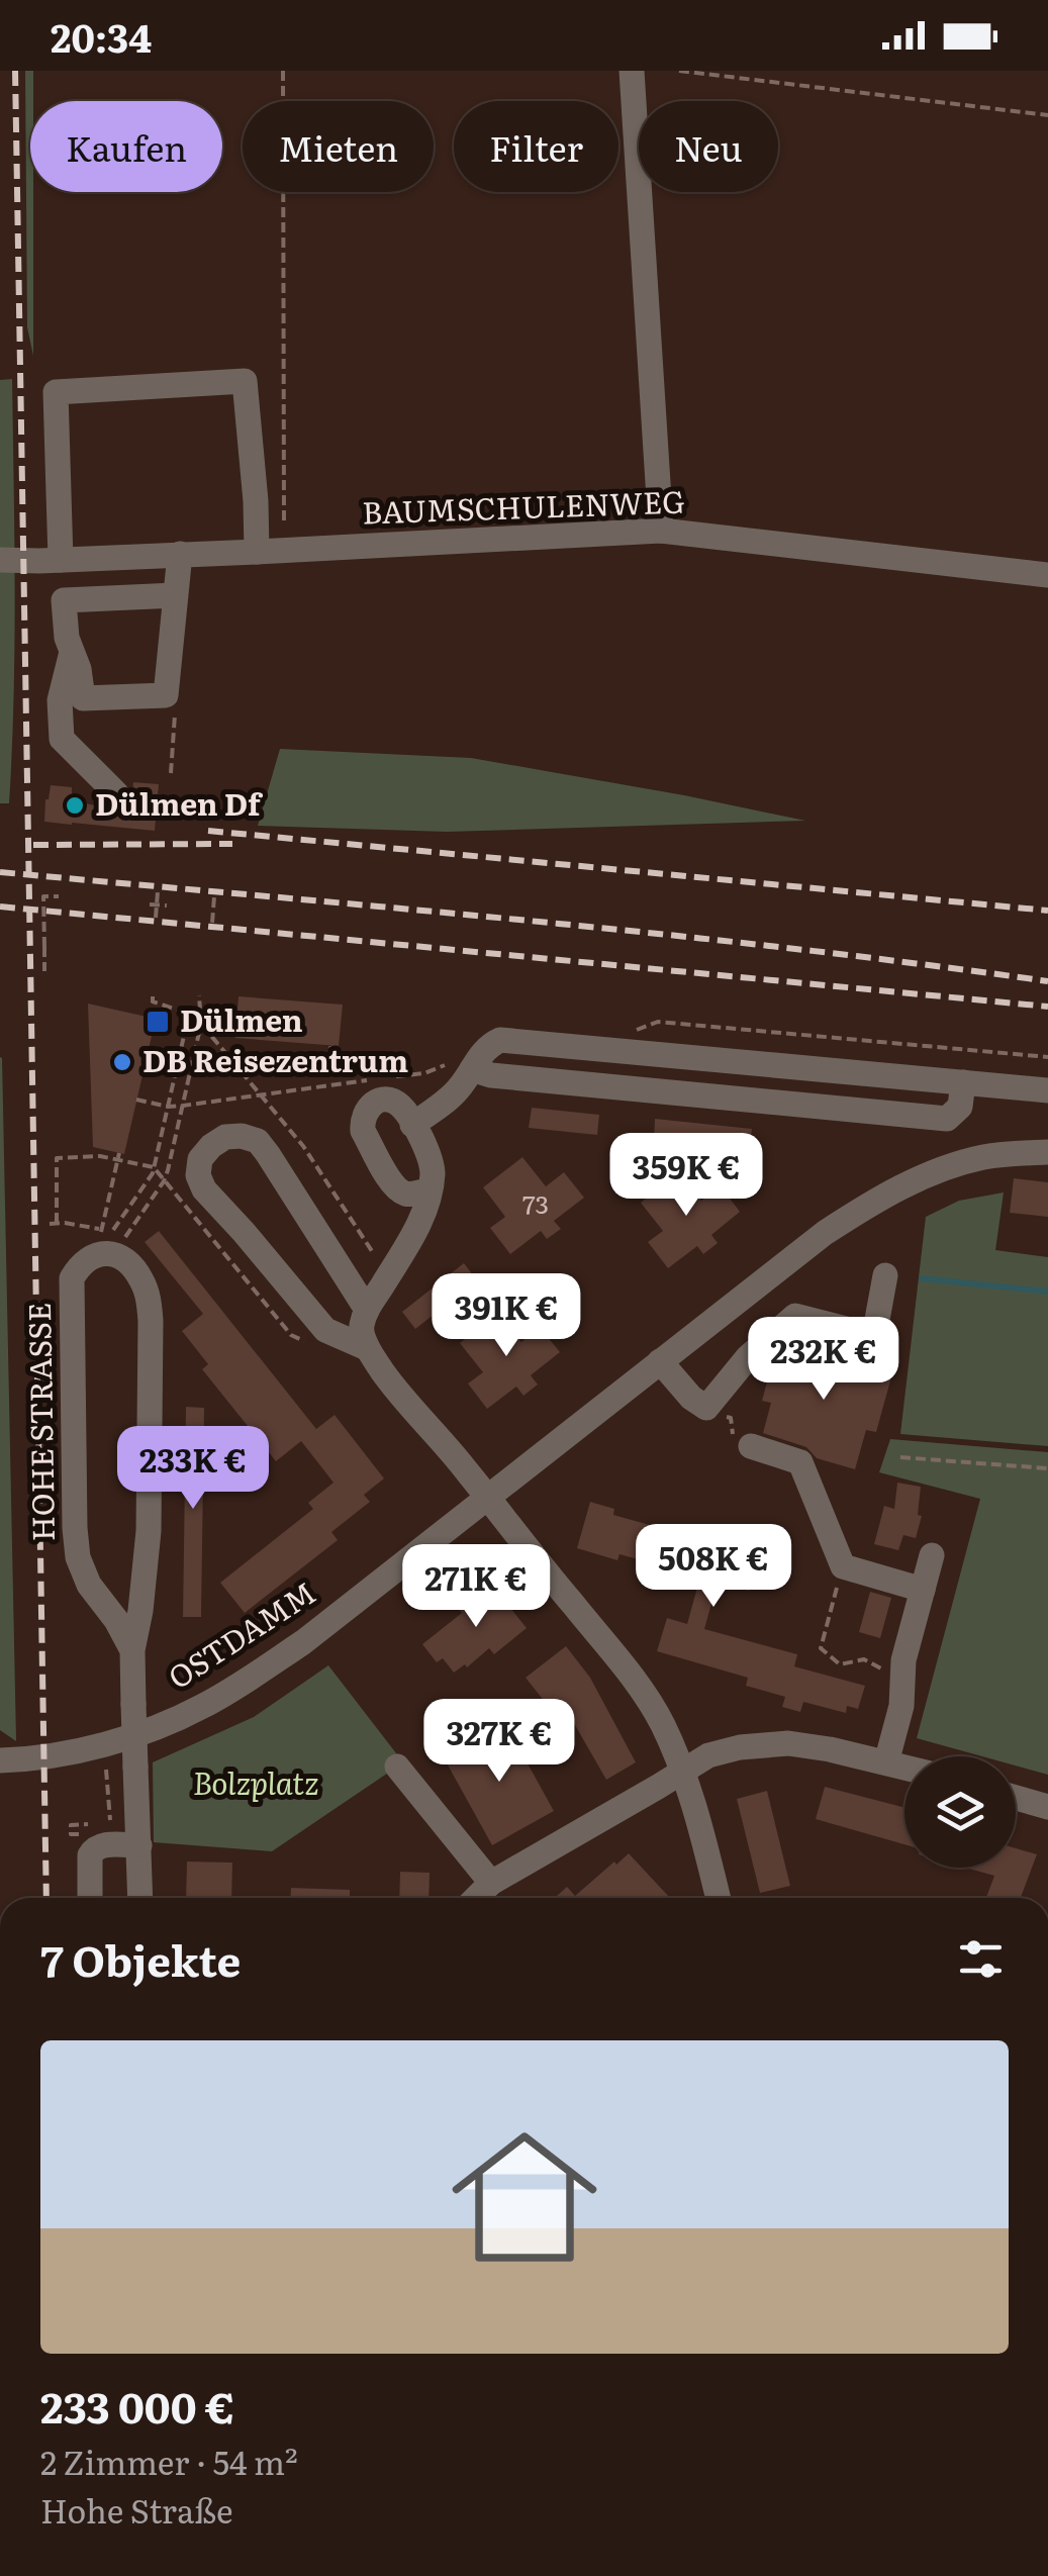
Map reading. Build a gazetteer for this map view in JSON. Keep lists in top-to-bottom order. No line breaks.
{"streets":{"street":["BAUMSCHULENWEG","HOHE STRASSE","OSTDAMM"]},"parks":["Bolzplatz"],"places":{"other":["Dülmen Df","DB Reisezentrum"],"transit":["Dülmen"]},"house_numbers":["73"],"page":{"status":"20:34","chip":["Kaufen","Mieten","Filter","Neu"],"price":["359K €","391K €","232K €","233K €","508K €","271K €","327K €"],"heading":"7 Objekte","list":[{"name":"233 000 €","note":"2 Zimmer · 54 m² · Hohe Straße"}]}}
